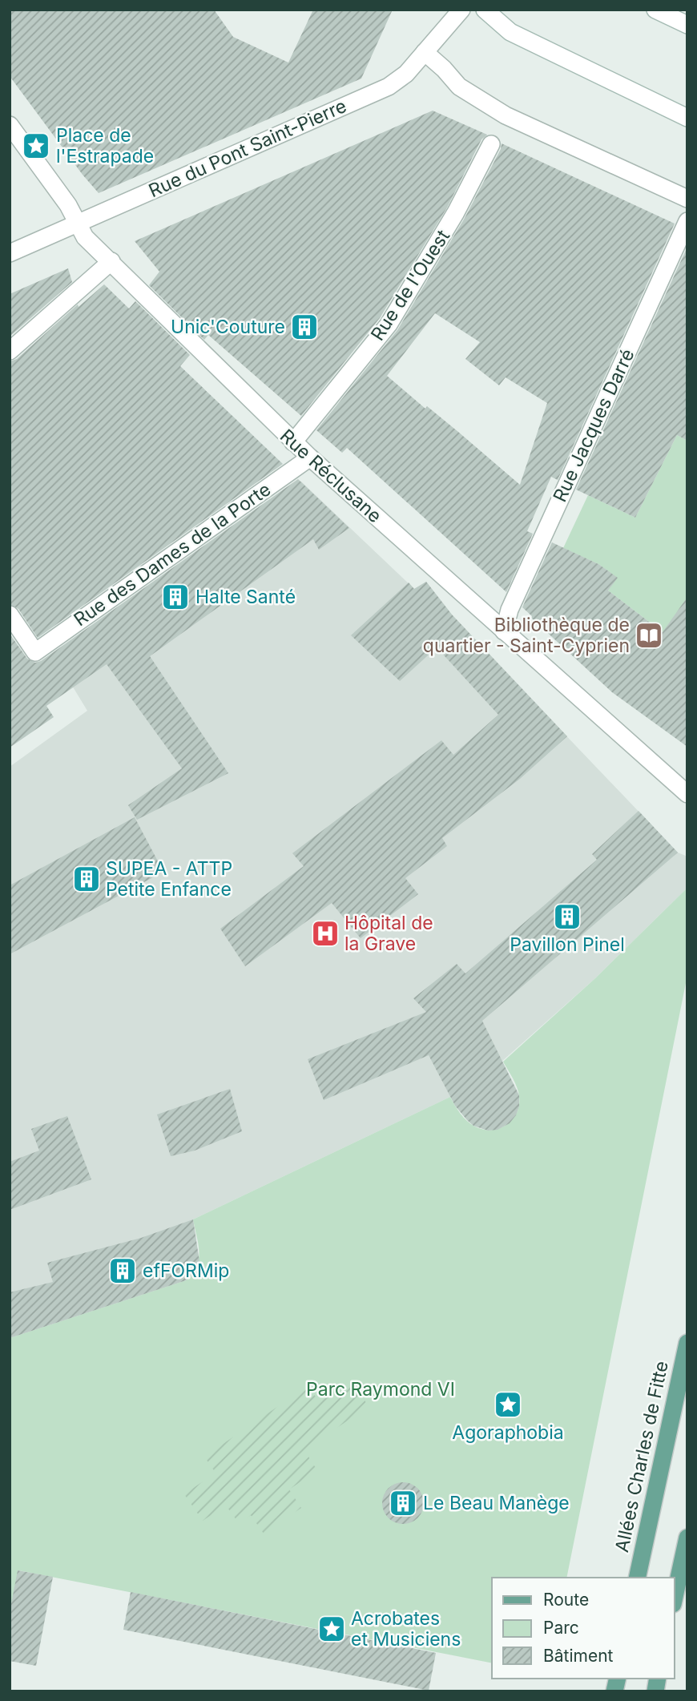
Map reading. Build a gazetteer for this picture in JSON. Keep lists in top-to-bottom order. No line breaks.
{"streets":{"main road":["Allées Charles de Fitte"],"street":["Rue du Pont Saint-Pierre","Rue de l'Ouest","Rue Jacques Darré","Rue Réclusane","Rue des Dames de la Porte"]},"crossings":[["Rue du Pont Saint-Pierre","Rue Réclusane"],["Rue de l'Ouest","Rue Réclusane"],["Rue Jacques Darré","Rue Réclusane"],["Rue Réclusane","Rue des Dames de la Porte"]],"parks":["Parc Raymond VI"],"places":{"place":["Place de l'Estrapade","Agoraphobia","Acrobates et Musiciens"],"building":["Unic'Couture","Halte Santé","SUPEA - ATTP Petite Enfance","Pavillon Pinel","efFORMip","Le Beau Manège"],"library":["Bibliothèque de quartier - Saint-Cyprien"],"hospital":["Hôpital de la Grave"]},"legend":["Route","Parc","Bâtiment"]}
